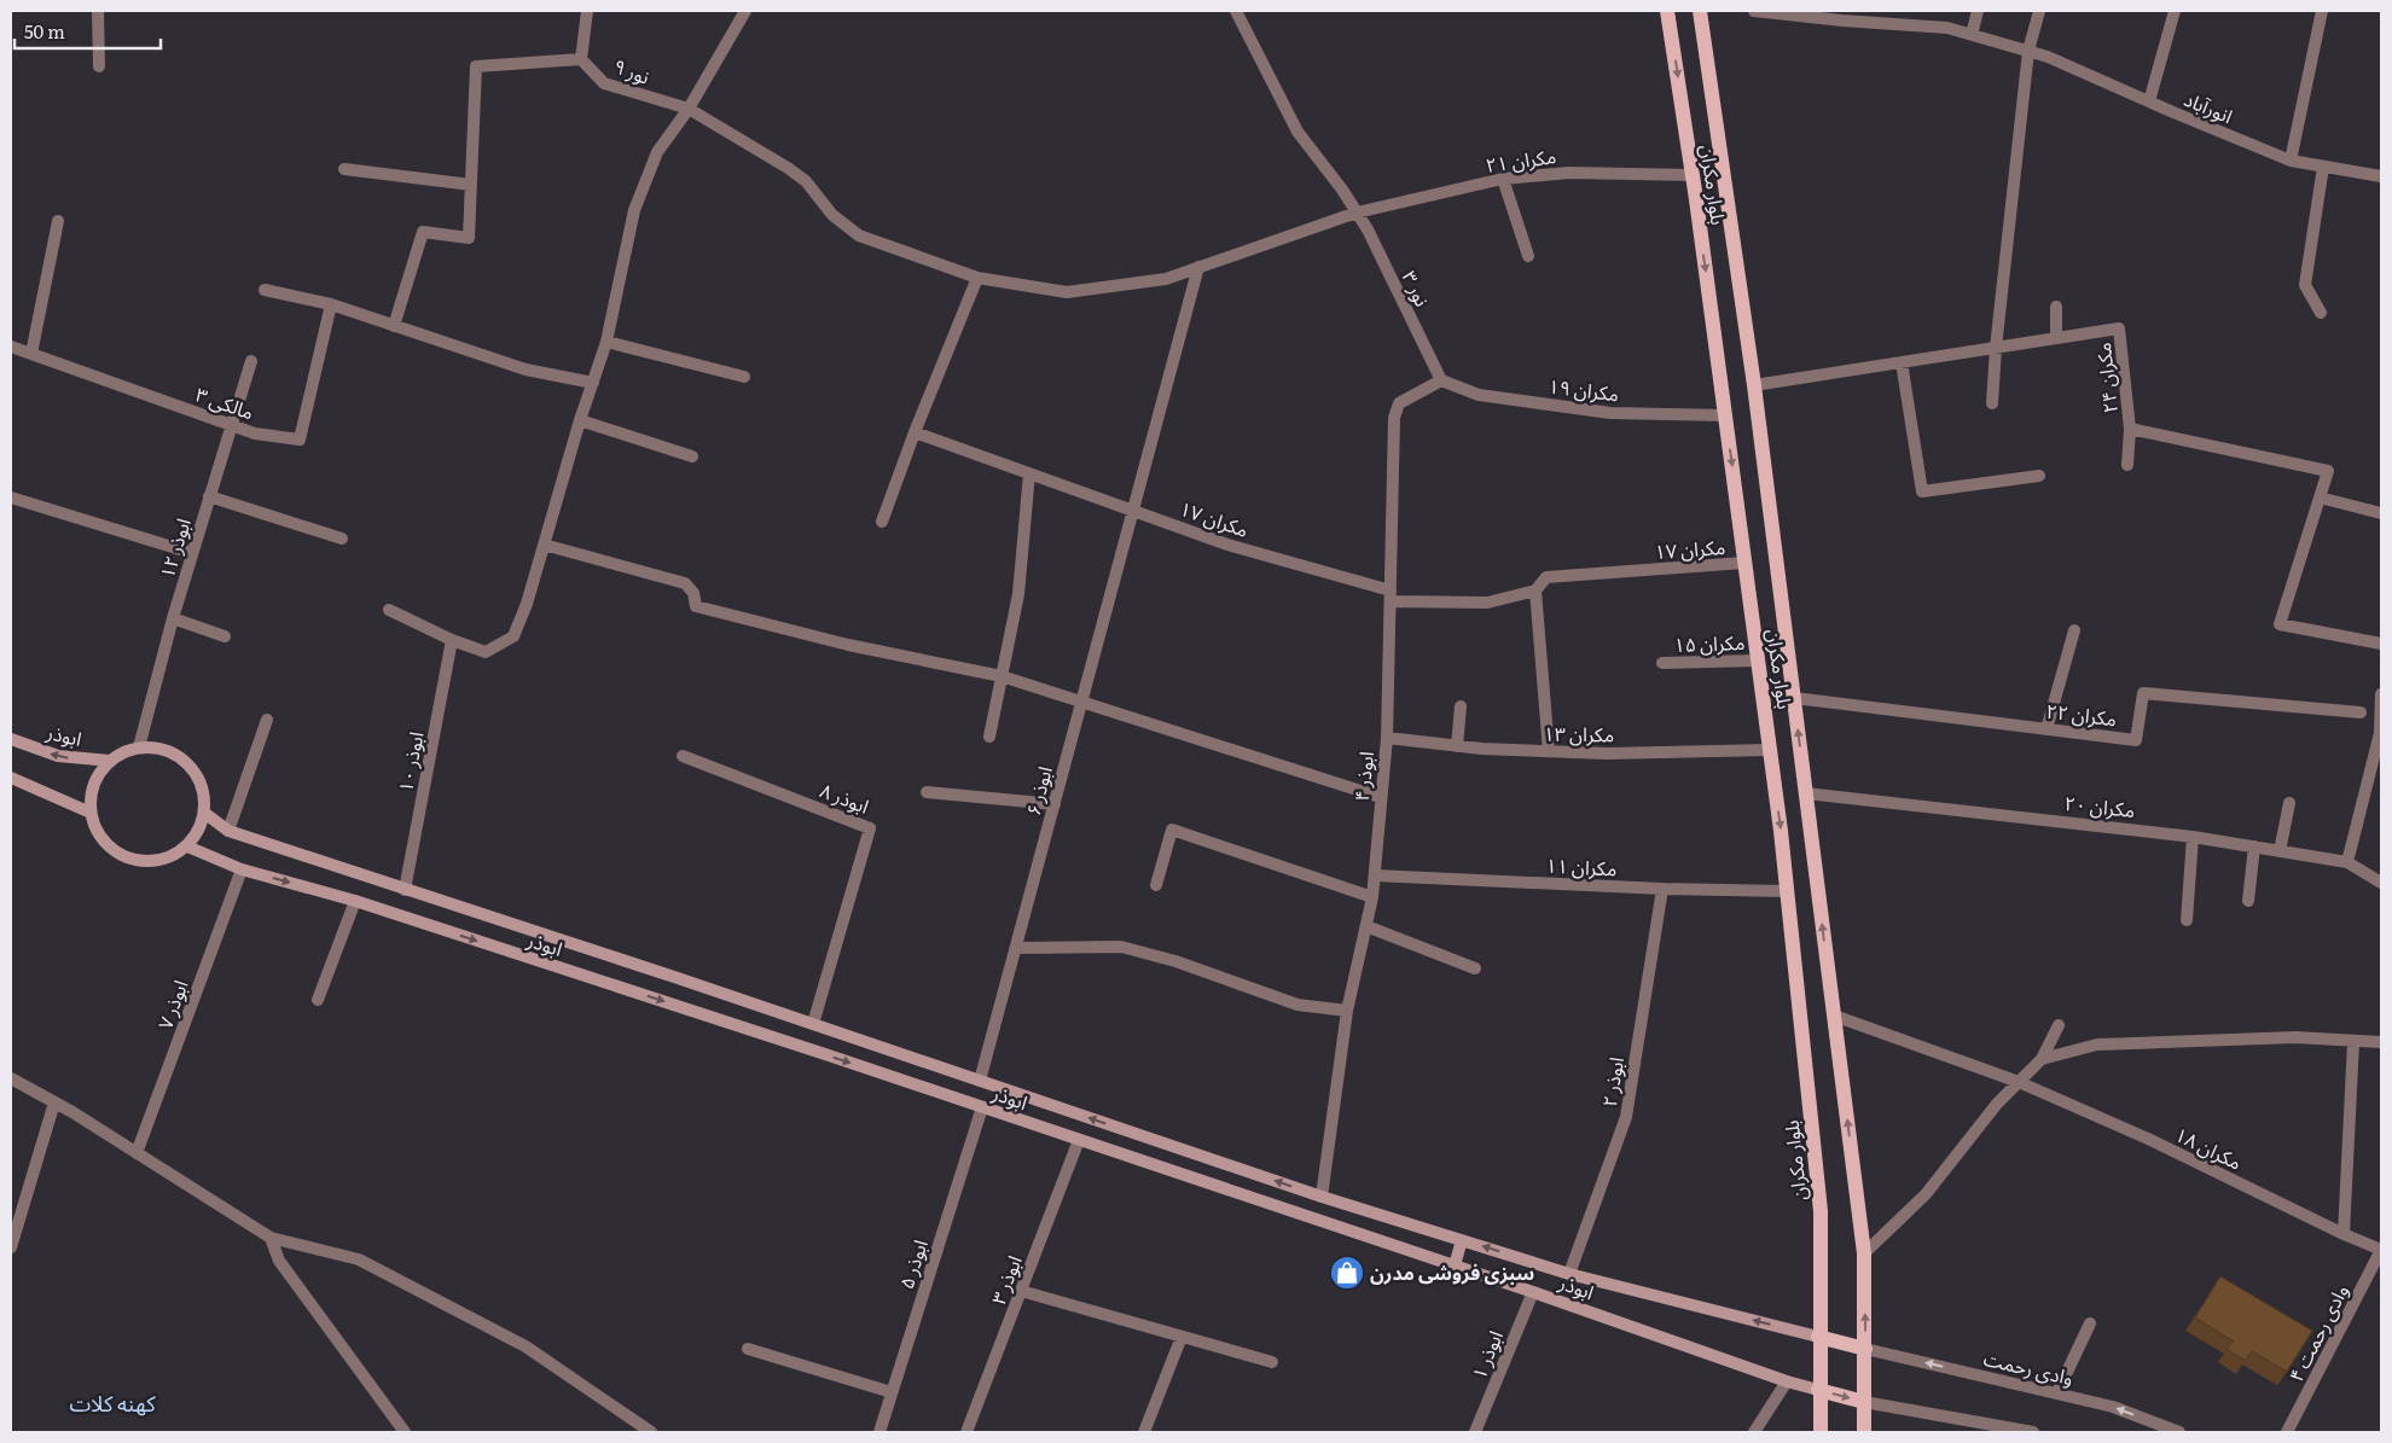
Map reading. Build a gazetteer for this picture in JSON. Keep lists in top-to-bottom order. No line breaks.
{"streets":{"main road":["بلوار مکران","ابوذر"],"street":["نور ۹","انورآباد","مکران ۲۱","نور ۳","مکران ۲۴","مکران ۱۹","مالکی ۳","مکران ۱۷","ابوذر ۱۲","مکران ۱۵","مکران ۲۲","مکران ۱۳","ابوذر ۱۰","ابوذر ۴","ابوذر ۶","ابوذر ۸","مکران ۲۰","مکران ۱۱","ابوذر ۷","ابوذر ۲","مکران ۱۸","ابوذر ۵","ابوذر ۳","وادی رحمت ۴","ابوذر ۱","وادی رحمت"]},"crossings":[["نور ۹","مکران ۲۱"],["مکران ۲۱","بلوار مکران"],["مکران ۲۱","نور ۳"],["مکران ۲۱","ابوذر ۶"],["بلوار مکران","مکران ۱۹"],["بلوار مکران","مکران ۱۷"],["بلوار مکران","مکران ۱۵"],["بلوار مکران","مکران ۱۳"],["بلوار مکران","ابوذر"],["بلوار مکران","مکران ۱۱"],["نور ۳","مکران ۱۹"],["نور ۳","ابوذر ۴"],["مکران ۱۹","ابوذر ۴"],["مالکی ۳","ابوذر ۱۲"],["مکران ۱۷","ابوذر ۴"],["مکران ۱۷","ابوذر ۶"],["ابوذر ۱۲","ابوذر"],["مکران ۱۳","ابوذر ۴"],["ابوذر","ابوذر ۱۰"],["ابوذر","ابوذر ۴"],["ابوذر","ابوذر ۶"],["ابوذر","ابوذر ۸"],["ابوذر","ابوذر ۷"],["ابوذر","ابوذر ۲"],["ابوذر","ابوذر ۵"],["ابوذر","ابوذر ۳"],["ابوذر","ابوذر ۱"],["ابوذر ۴","مکران ۱۱"],["مکران ۱۱","ابوذر ۲"],["مکران ۱۸","وادی رحمت ۴"]],"districts":["کهنه کلات"],"places":{"shop":["سبزی فروشی مدرن"]},"scale_bar":"50 m"}
